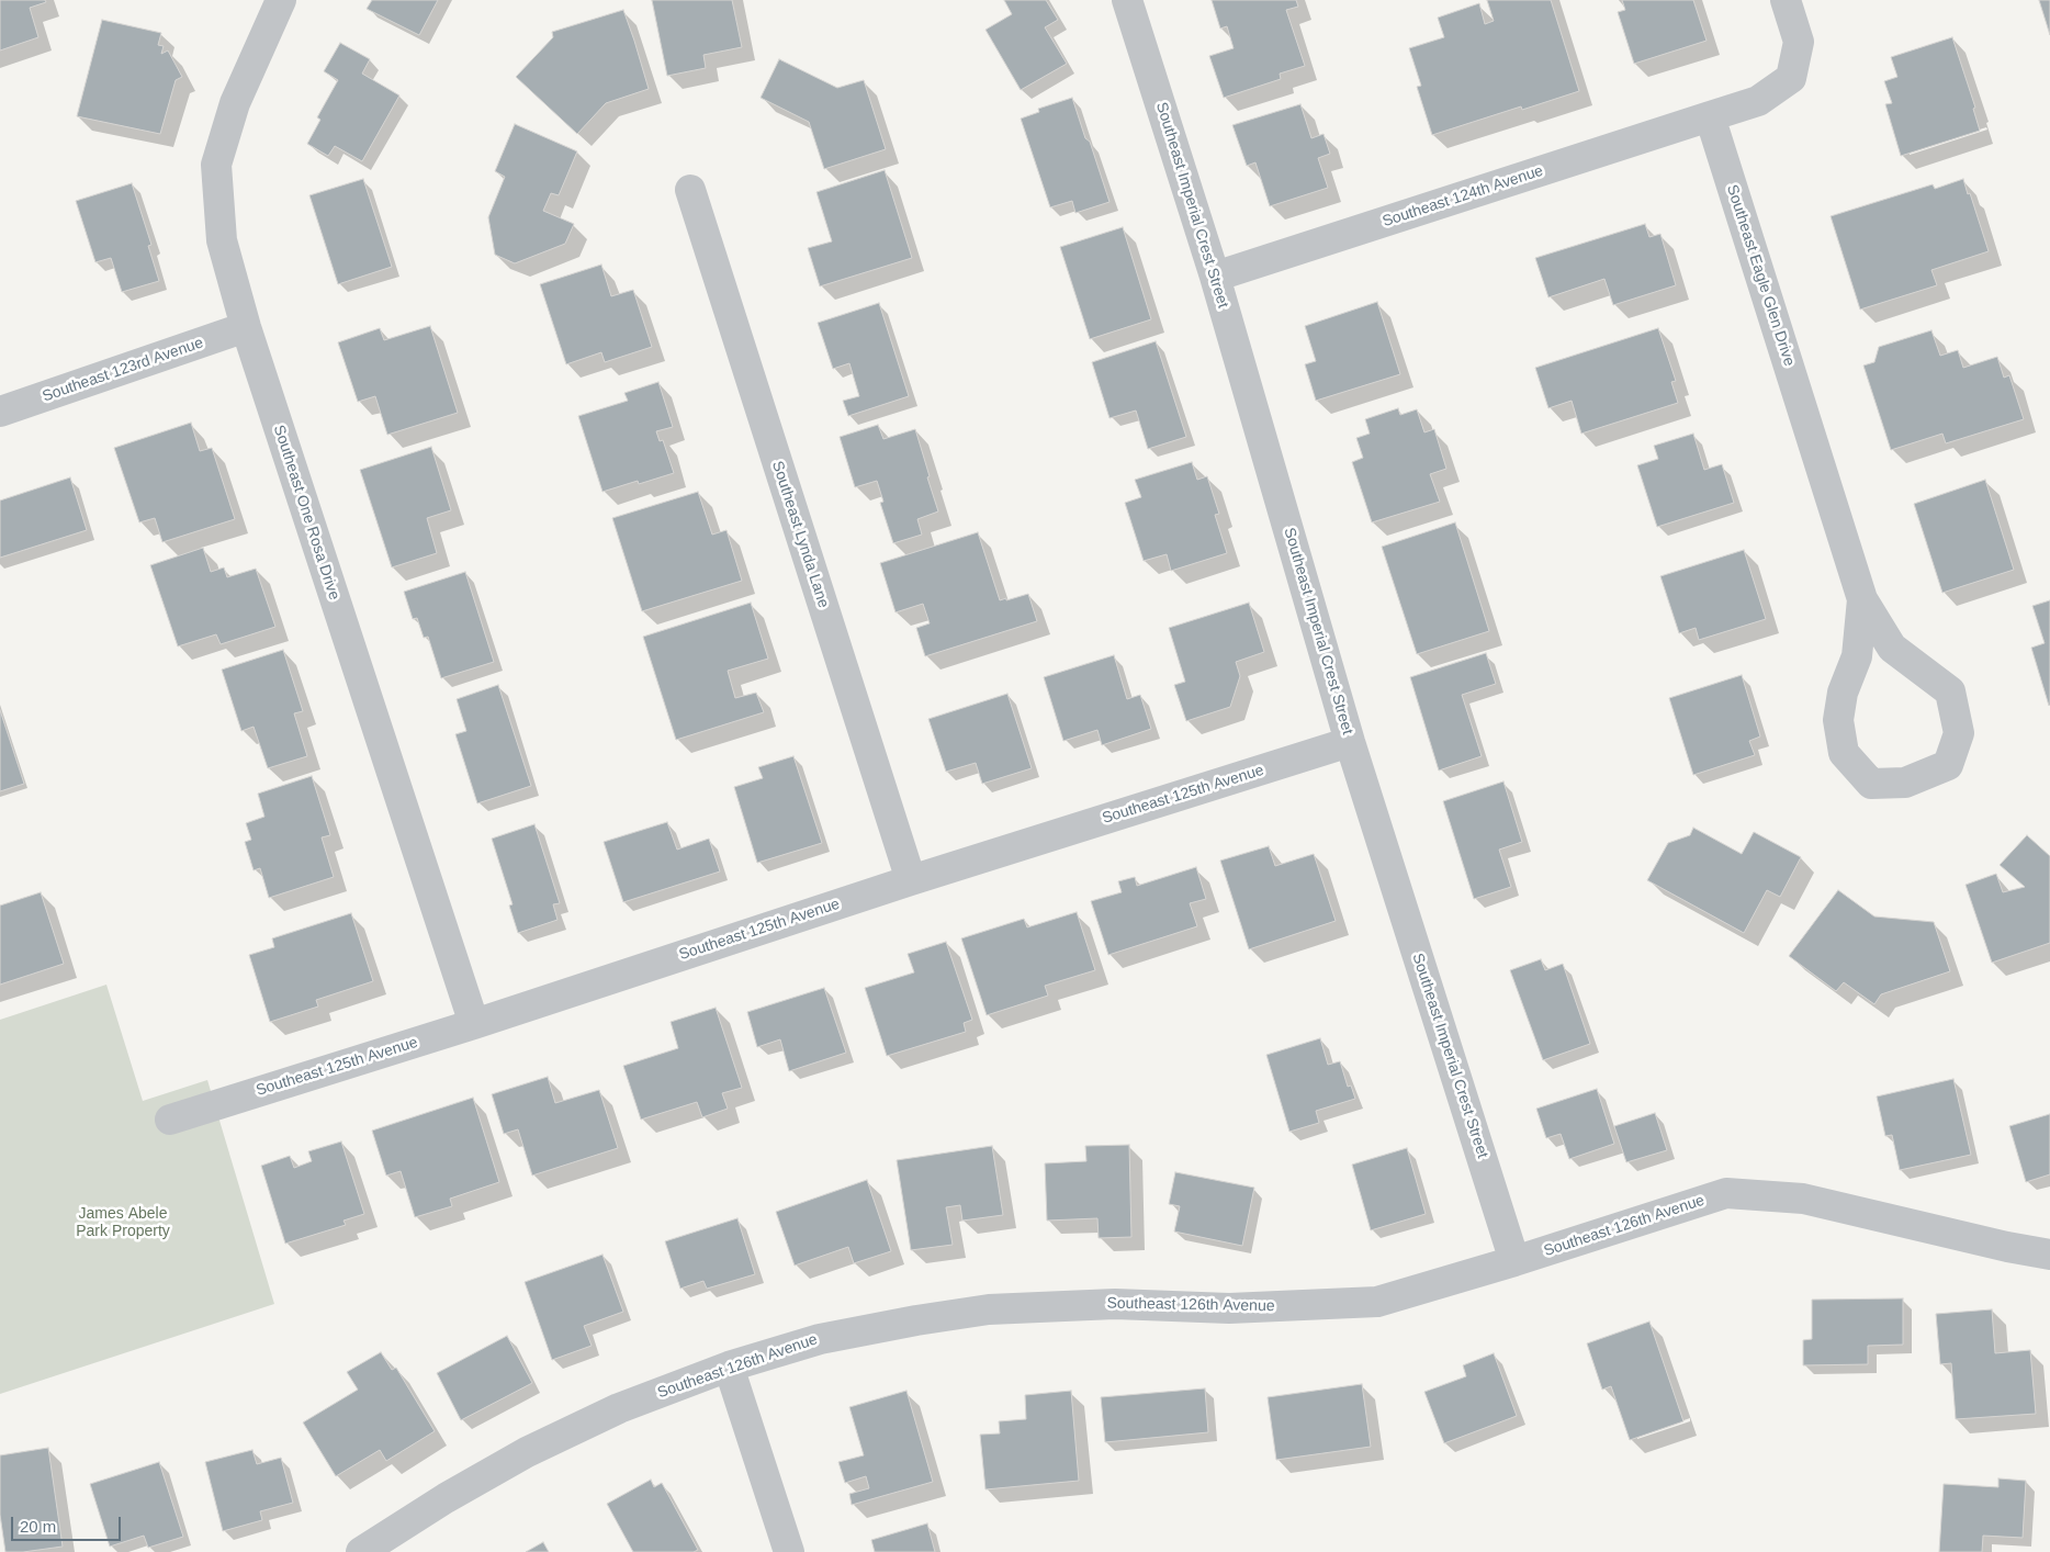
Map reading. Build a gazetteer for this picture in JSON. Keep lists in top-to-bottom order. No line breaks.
{"streets":{"street":["Southeast 124th Avenue","Southeast Imperial Crest Street","Southeast Eagle Glen Drive","Southeast 123rd Avenue","Southeast One Rosa Drive","Southeast Lynda Lane","Southeast 125th Avenue","Southeast 126th Avenue"]},"crossings":[["Southeast 124th Avenue","Southeast Imperial Crest Street"],["Southeast 124th Avenue","Southeast Eagle Glen Drive"],["Southeast Imperial Crest Street","Southeast 125th Avenue"],["Southeast Imperial Crest Street","Southeast 126th Avenue"],["Southeast 123rd Avenue","Southeast One Rosa Drive"],["Southeast One Rosa Drive","Southeast 125th Avenue"],["Southeast Lynda Lane","Southeast 125th Avenue"]],"parks":["James Abele Park Property"],"scale_bar":"20 m"}
